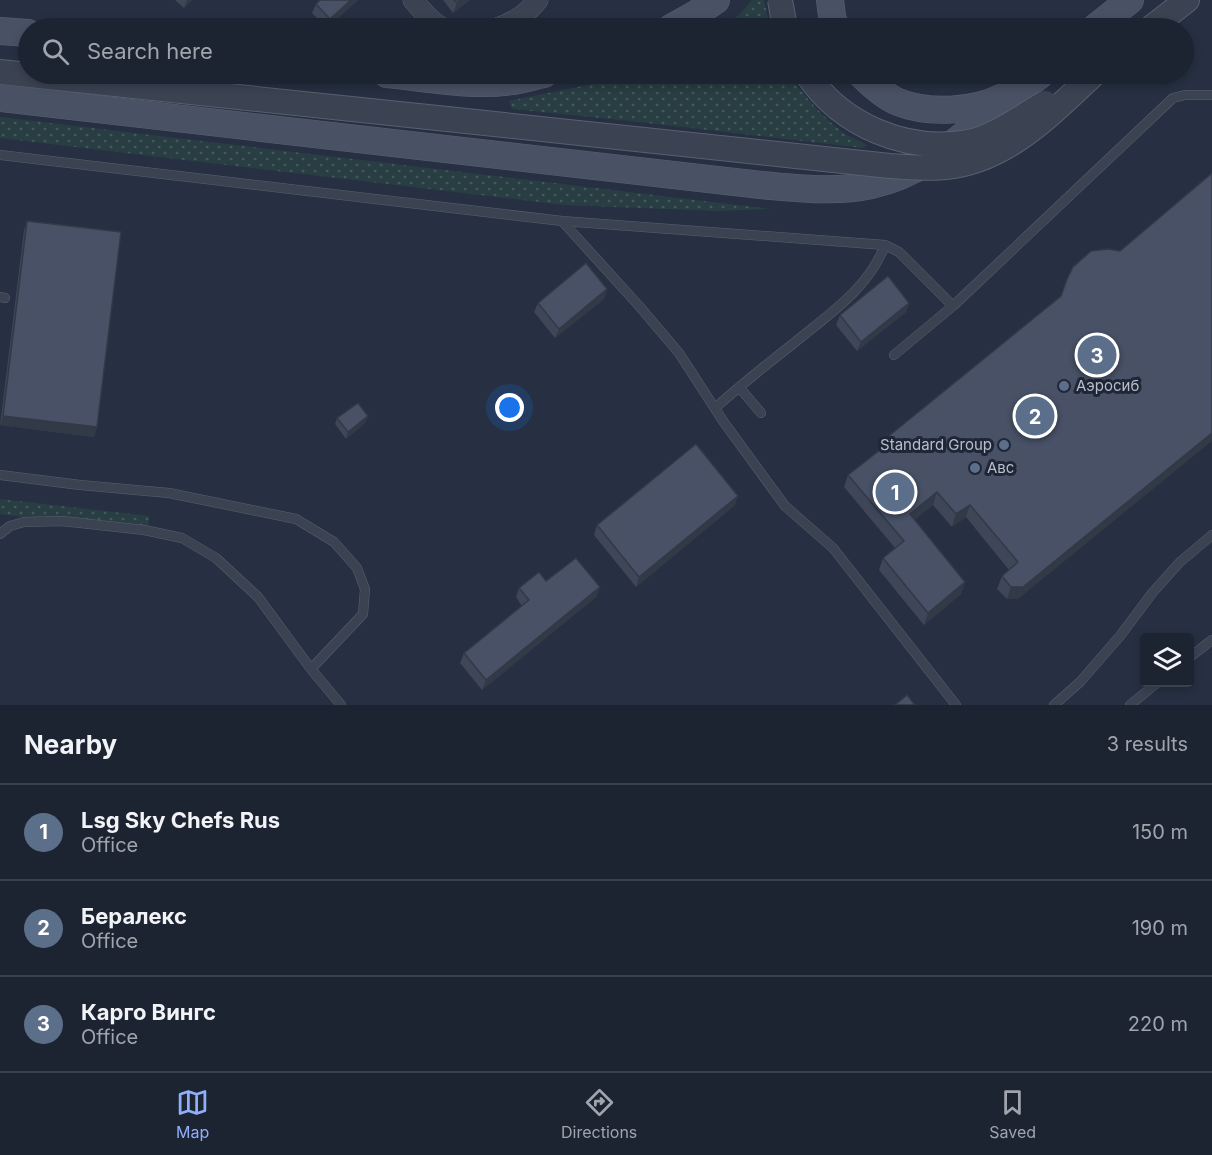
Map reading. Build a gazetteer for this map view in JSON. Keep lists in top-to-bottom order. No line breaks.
{"places":["Аэросиб","Standard Group","Авс"],"page":{"search":"Search here","pins":["3","2","1"],"heading":["Nearby","3 results"],"list":[{"mark":"1","name":"Lsg Sky Chefs Rus","note":"Office","value":"150 m"},{"mark":"2","name":"Бералекс","note":"Office","value":"190 m"},{"mark":"3","name":"Карго Вингс","note":"Office","value":"220 m"}],"nav":["Map","Directions","Saved"]}}
